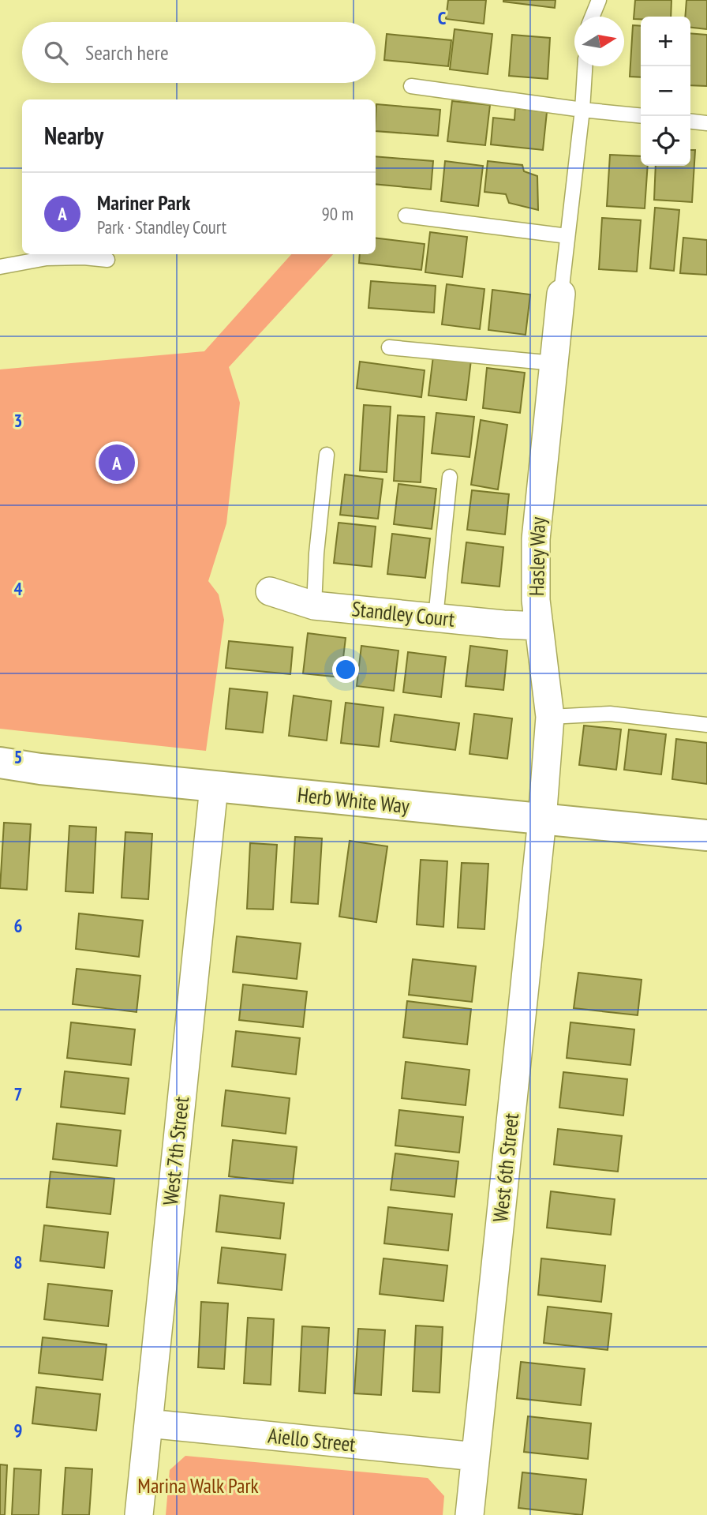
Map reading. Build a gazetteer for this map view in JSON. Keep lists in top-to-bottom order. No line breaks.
{"streets":{"street":["Hasley Way","Standley Court","Herb White Way","West 7th Street","West 6th Street","Aiello Street"]},"crossings":[["Hasley Way","Standley Court"],["Hasley Way","Herb White Way"],["Hasley Way","West 6th Street"],["Herb White Way","West 7th Street"],["Herb White Way","West 6th Street"],["West 7th Street","Aiello Street"],["West 6th Street","Aiello Street"]],"parks":["Marina Walk Park"],"north":"right","page":{"map_buttons":["+","−"],"search":"Search here","heading":"Nearby","list":[{"mark":"A","name":"Mariner Park","note":"Park · Standley Court","value":"90 m"}],"pins":"A"},"grid":{"columns":["C"],"rows":["3","4","5","6","7","8","9"]}}
